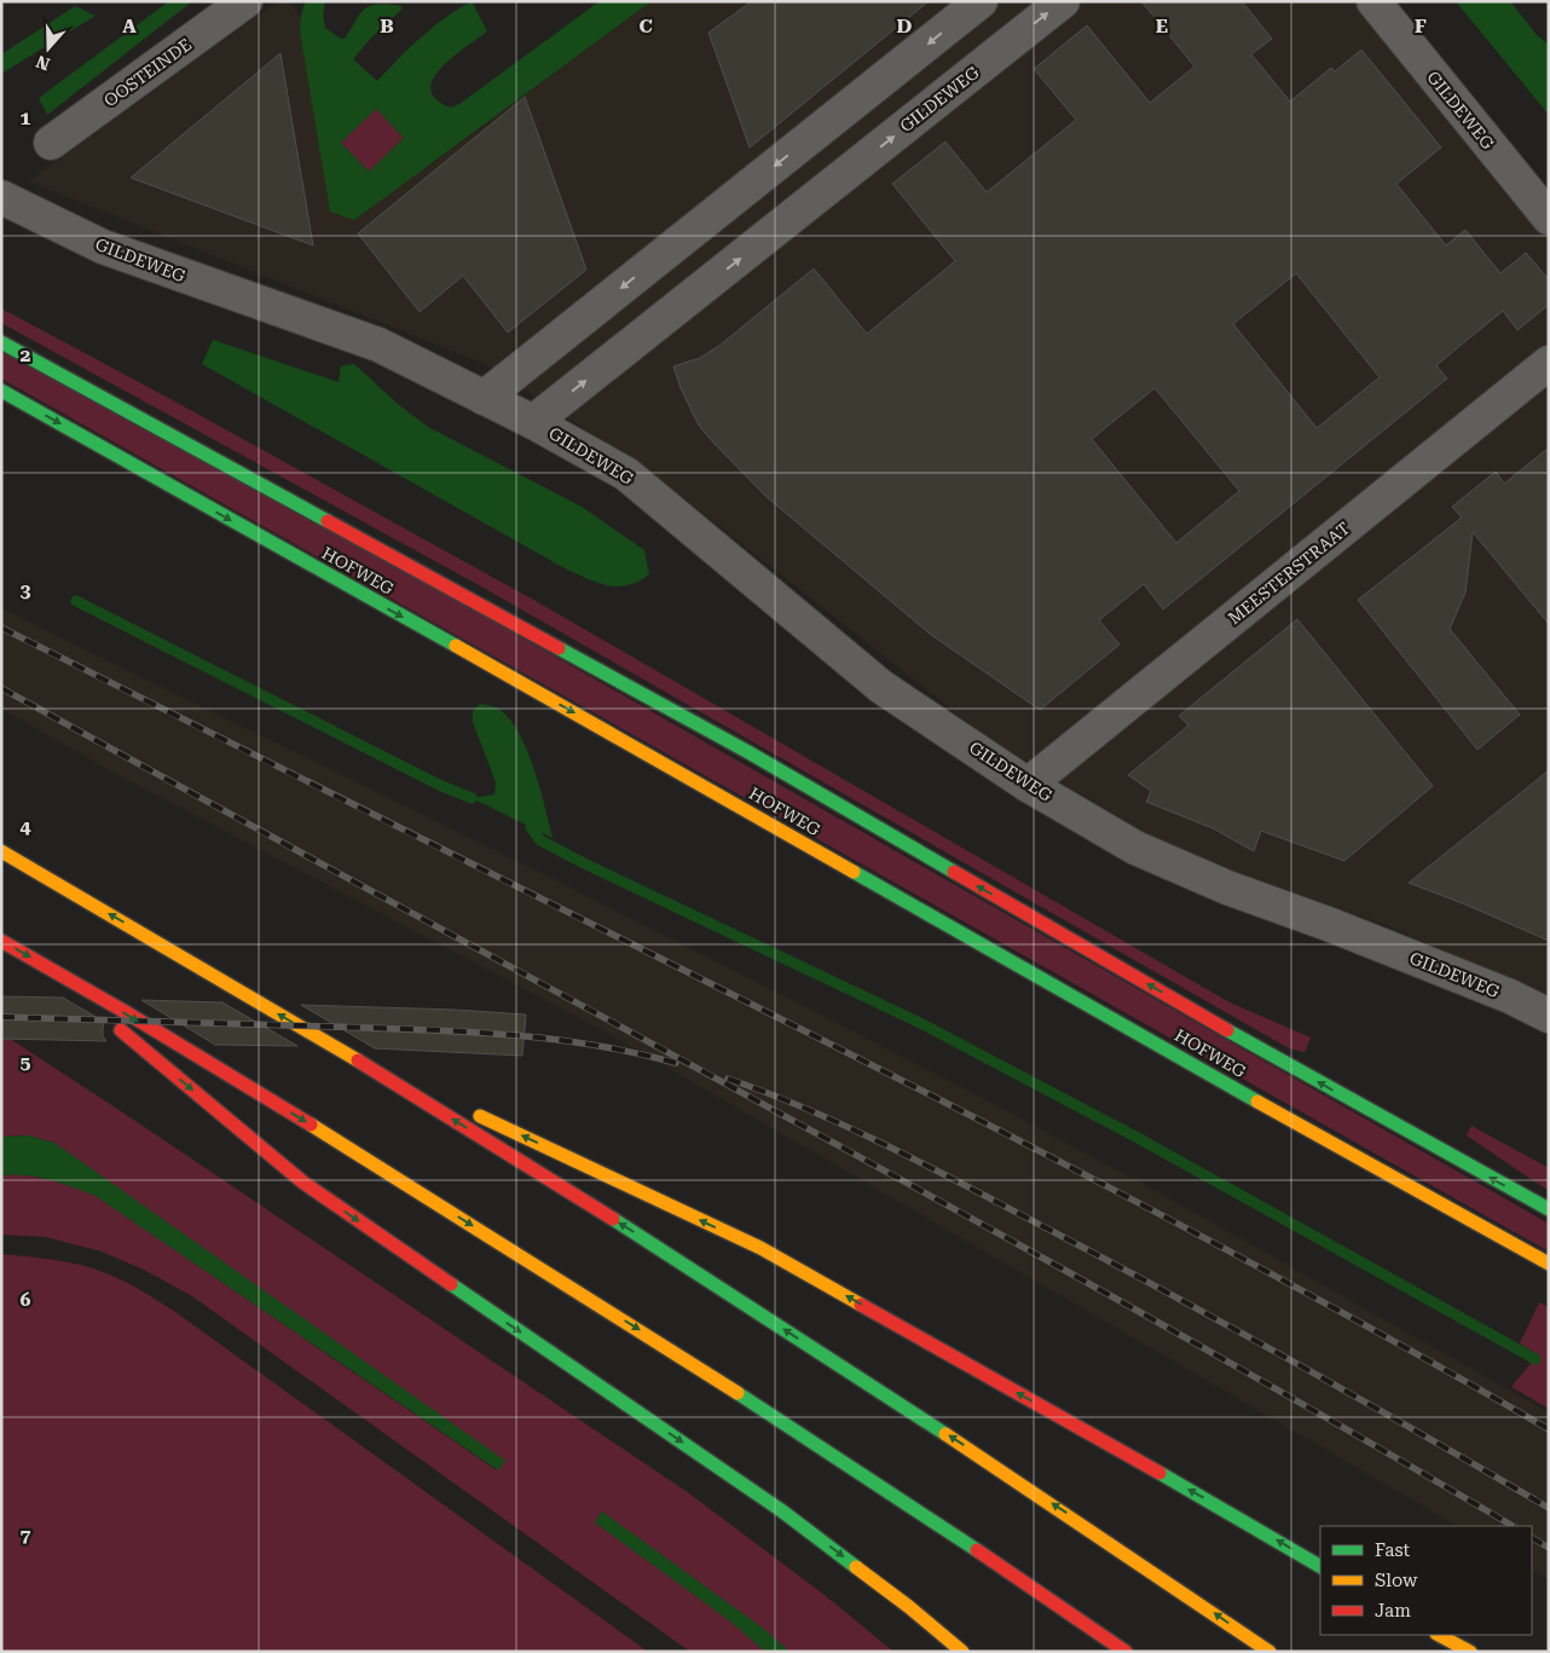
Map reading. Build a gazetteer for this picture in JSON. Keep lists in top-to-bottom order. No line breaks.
{"streets":{"main road":["HOFWEG"],"street":["OOSTEINDE","GILDEWEG","MEESTERSTRAAT"]},"crossings":[["GILDEWEG","MEESTERSTRAAT"]],"legend":["Fast","Slow","Jam"],"north":"bottom","grid":{"columns":["A","B","C","D","E","F"],"rows":["1","2","3","4","5","6","7"]}}
